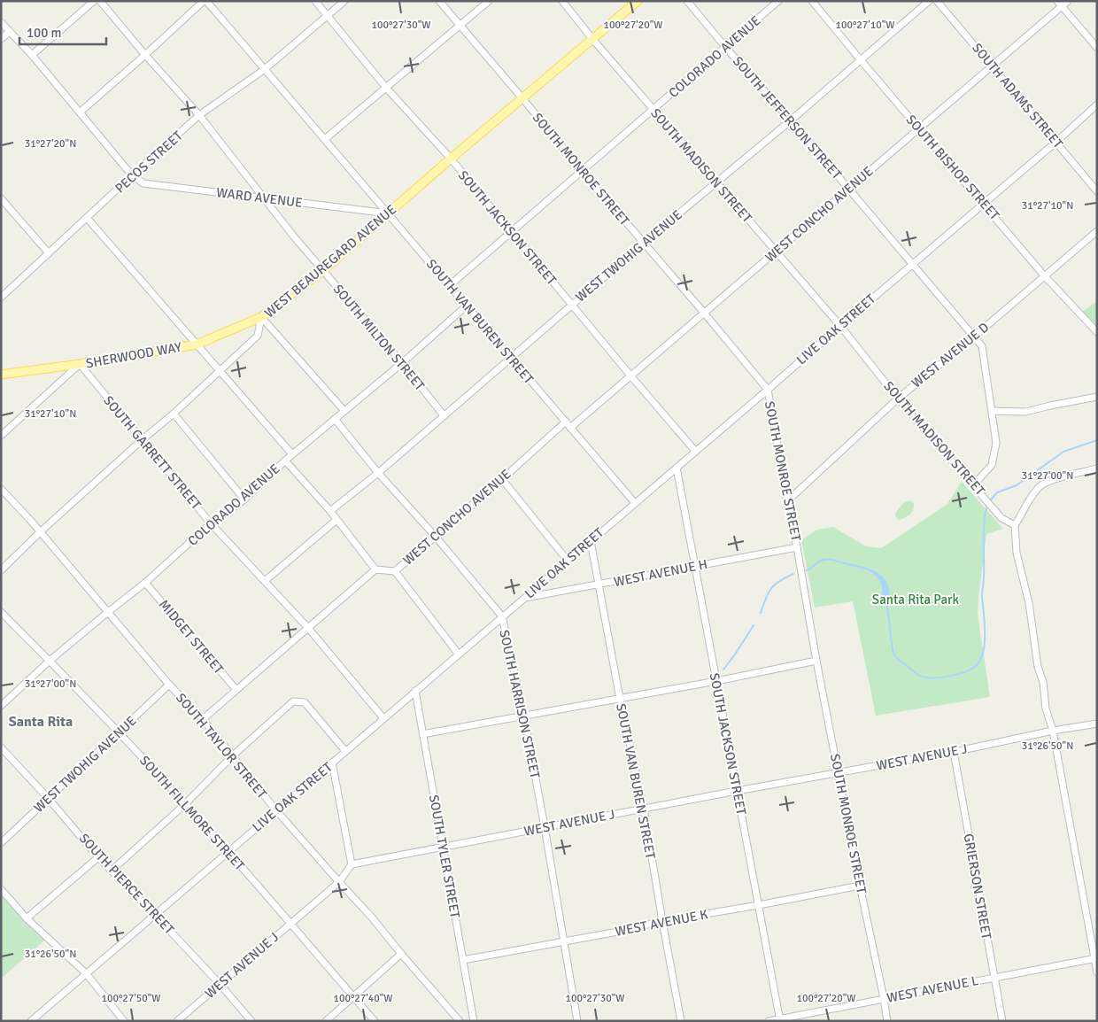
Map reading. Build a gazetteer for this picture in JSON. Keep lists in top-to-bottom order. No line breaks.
{"streets":{"main road":["WEST BEAUREGARD AVENUE","SHERWOOD WAY"],"street":["COLORADO AVENUE","SOUTH ADAMS STREET","SOUTH JEFFERSON STREET","PECOS STREET","SOUTH MADISON STREET","SOUTH BISHOP STREET","SOUTH MONROE STREET","WARD AVENUE","WEST CONCHO AVENUE","SOUTH JACKSON STREET","WEST TWOHIG AVENUE","SOUTH VAN BUREN STREET","LIVE OAK STREET","SOUTH MILTON STREET","WEST AVENUE D","SOUTH GARRETT STREET","WEST AVENUE H","MIDGET STREET","SOUTH HARRISON STREET","SOUTH TAYLOR STREET","WEST AVENUE J","SOUTH FILLMORE STREET","SOUTH TYLER STREET","SOUTH PIERCE STREET","GRIERSON STREET","WEST AVENUE K","WEST AVENUE L"]},"crossings":[["COLORADO AVENUE","SOUTH JEFFERSON STREET"],["COLORADO AVENUE","SOUTH MADISON STREET"],["COLORADO AVENUE","SOUTH MONROE STREET"],["COLORADO AVENUE","SOUTH JACKSON STREET"],["COLORADO AVENUE","SOUTH VAN BUREN STREET"],["COLORADO AVENUE","SOUTH MILTON STREET"],["COLORADO AVENUE","SOUTH GARRETT STREET"],["COLORADO AVENUE","MIDGET STREET"],["COLORADO AVENUE","SOUTH HARRISON STREET"],["COLORADO AVENUE","SOUTH TAYLOR STREET"],["COLORADO AVENUE","SOUTH FILLMORE STREET"],["SOUTH ADAMS STREET","WEST CONCHO AVENUE"],["SOUTH ADAMS STREET","LIVE OAK STREET"],["SOUTH JEFFERSON STREET","SOUTH MADISON STREET"],["SOUTH JEFFERSON STREET","WEST CONCHO AVENUE"],["SOUTH JEFFERSON STREET","WEST TWOHIG AVENUE"],["SOUTH JEFFERSON STREET","LIVE OAK STREET"],["SOUTH JEFFERSON STREET","WEST AVENUE D"],["PECOS STREET","WARD AVENUE"],["PECOS STREET","SOUTH JACKSON STREET"],["PECOS STREET","SOUTH VAN BUREN STREET"],["PECOS STREET","SOUTH MILTON STREET"],["SOUTH MADISON STREET","WEST CONCHO AVENUE"],["SOUTH MADISON STREET","WEST TWOHIG AVENUE"],["SOUTH MADISON STREET","WEST BEAUREGARD AVENUE"],["SOUTH MADISON STREET","LIVE OAK STREET"],["SOUTH MADISON STREET","WEST AVENUE D"],["SOUTH BISHOP STREET","WEST CONCHO AVENUE"],["SOUTH BISHOP STREET","WEST TWOHIG AVENUE"],["SOUTH BISHOP STREET","LIVE OAK STREET"],["SOUTH BISHOP STREET","WEST AVENUE D"],["SOUTH MONROE STREET","WEST CONCHO AVENUE"],["SOUTH MONROE STREET","WEST TWOHIG AVENUE"],["SOUTH MONROE STREET","WEST BEAUREGARD AVENUE"],["SOUTH MONROE STREET","LIVE OAK STREET"],["SOUTH MONROE STREET","WEST AVENUE D"],["SOUTH MONROE STREET","WEST AVENUE H"],["SOUTH MONROE STREET","WEST AVENUE J"],["SOUTH MONROE STREET","WEST AVENUE K"],["SOUTH MONROE STREET","WEST AVENUE L"],["WARD AVENUE","WEST BEAUREGARD AVENUE"],["WARD AVENUE","SOUTH VAN BUREN STREET"],["WARD AVENUE","SOUTH MILTON STREET"],["WEST CONCHO AVENUE","SOUTH JACKSON STREET"],["WEST CONCHO AVENUE","SOUTH VAN BUREN STREET"],["WEST CONCHO AVENUE","SOUTH HARRISON STREET"],["SOUTH JACKSON STREET","WEST TWOHIG AVENUE"],["SOUTH JACKSON STREET","WEST BEAUREGARD AVENUE"],["SOUTH JACKSON STREET","LIVE OAK STREET"],["SOUTH JACKSON STREET","WEST AVENUE H"],["SOUTH JACKSON STREET","WEST AVENUE J"],["SOUTH JACKSON STREET","WEST AVENUE K"],["SOUTH JACKSON STREET","WEST AVENUE L"],["WEST TWOHIG AVENUE","SOUTH VAN BUREN STREET"],["WEST TWOHIG AVENUE","SOUTH MILTON STREET"],["WEST TWOHIG AVENUE","SOUTH HARRISON STREET"],["WEST TWOHIG AVENUE","SOUTH TAYLOR STREET"],["WEST TWOHIG AVENUE","SOUTH FILLMORE STREET"],["WEST TWOHIG AVENUE","SOUTH PIERCE STREET"],["WEST BEAUREGARD AVENUE","SOUTH VAN BUREN STREET"],["WEST BEAUREGARD AVENUE","SOUTH MILTON STREET"],["WEST BEAUREGARD AVENUE","SHERWOOD WAY"],["WEST BEAUREGARD AVENUE","SOUTH GARRETT STREET"],["WEST BEAUREGARD AVENUE","SOUTH TAYLOR STREET"],["SOUTH VAN BUREN STREET","LIVE OAK STREET"],["SOUTH VAN BUREN STREET","WEST AVENUE H"],["SOUTH VAN BUREN STREET","WEST AVENUE J"],["SOUTH VAN BUREN STREET","WEST AVENUE K"],["LIVE OAK STREET","SOUTH GARRETT STREET"],["LIVE OAK STREET","WEST AVENUE H"],["LIVE OAK STREET","SOUTH HARRISON STREET"],["LIVE OAK STREET","SOUTH TAYLOR STREET"],["LIVE OAK STREET","SOUTH FILLMORE STREET"],["LIVE OAK STREET","SOUTH TYLER STREET"],["LIVE OAK STREET","SOUTH PIERCE STREET"],["SHERWOOD WAY","SOUTH GARRETT STREET"],["SOUTH HARRISON STREET","WEST AVENUE J"],["SOUTH HARRISON STREET","WEST AVENUE K"],["SOUTH TAYLOR STREET","WEST AVENUE J"],["WEST AVENUE J","SOUTH FILLMORE STREET"],["WEST AVENUE J","SOUTH TYLER STREET"],["WEST AVENUE J","SOUTH PIERCE STREET"],["WEST AVENUE J","GRIERSON STREET"],["SOUTH TYLER STREET","WEST AVENUE K"],["GRIERSON STREET","WEST AVENUE L"]],"districts":["Santa Rita"],"parks":["Santa Rita Park"],"scale_bar":"100 m","coordinates":["100°27'30\"W","100°27'20\"W","100°27'10\"W","31°27'20\"N","31°27'10\"N","31°27'00\"N","31°26'50\"N","100°27'50\"W","100°27'40\"W"]}
